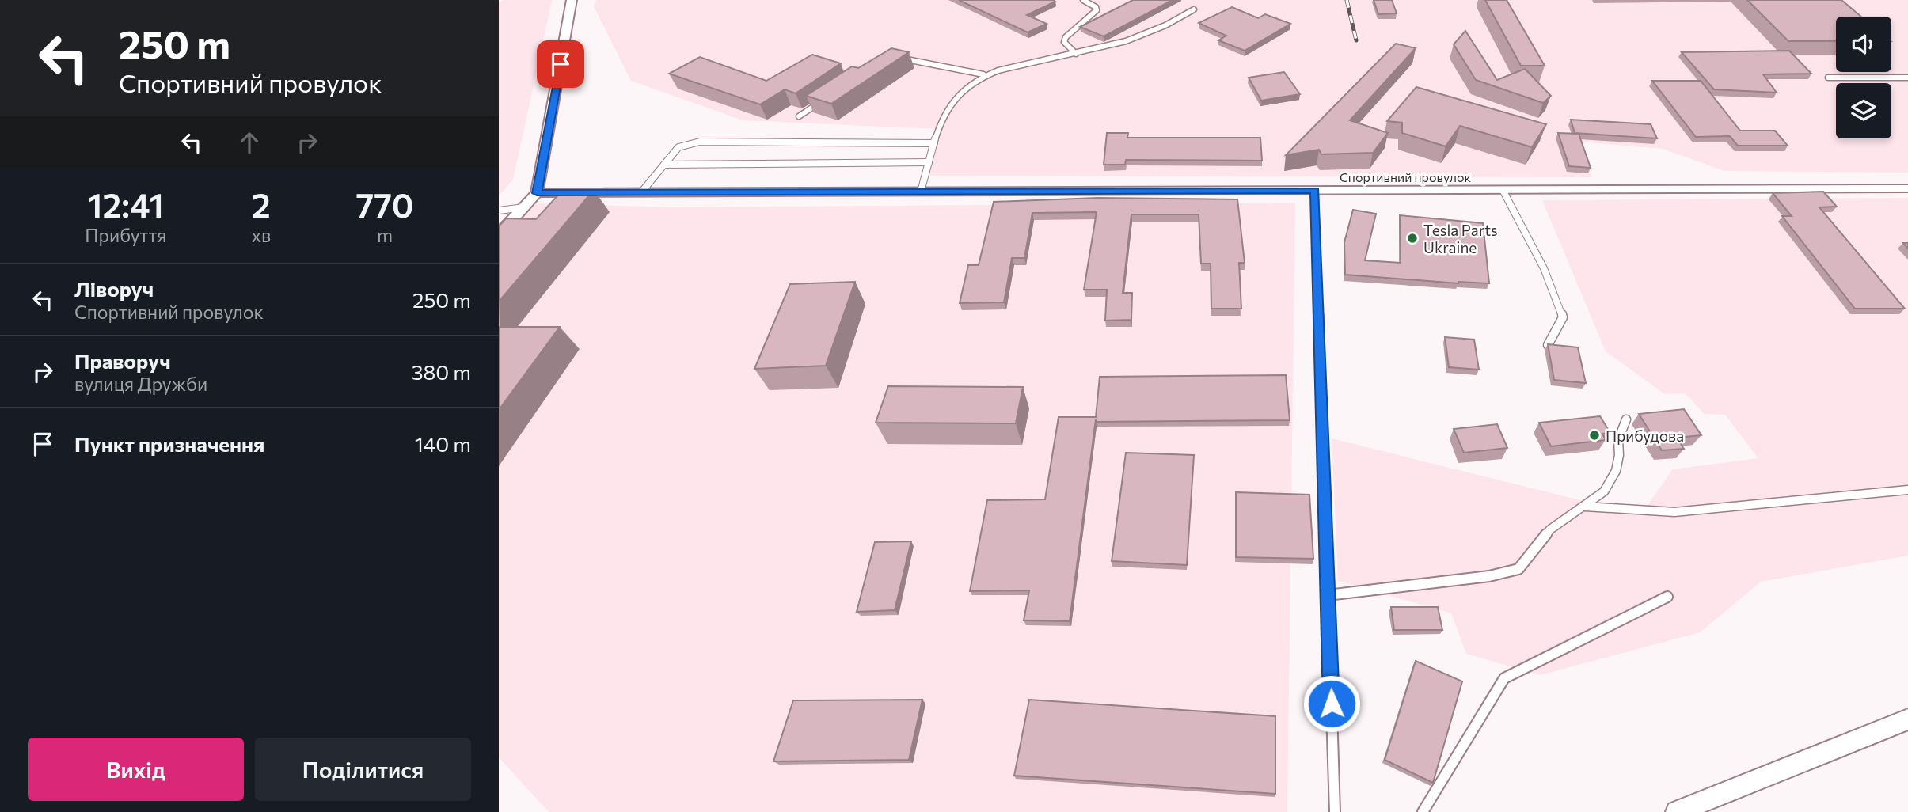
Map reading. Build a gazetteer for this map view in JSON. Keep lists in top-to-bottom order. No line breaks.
{"streets":{"street":["Спортивний провулок"]},"places":["Tesla Parts Ukraine","Прибудова"],"page":{"turn":["250 m","Спортивний провулок"],"eta":["12:41","Прибуття","2","хв","770","m"],"list":[{"name":"Ліворуч","note":"Спортивний провулок","value":"250 m"},{"name":"Праворуч","note":"вулиця Дружби","value":"380 m"},{"name":"Пункт призначення","value":"140 m"}],"buttons":["Вихід","Поділитися"]}}
